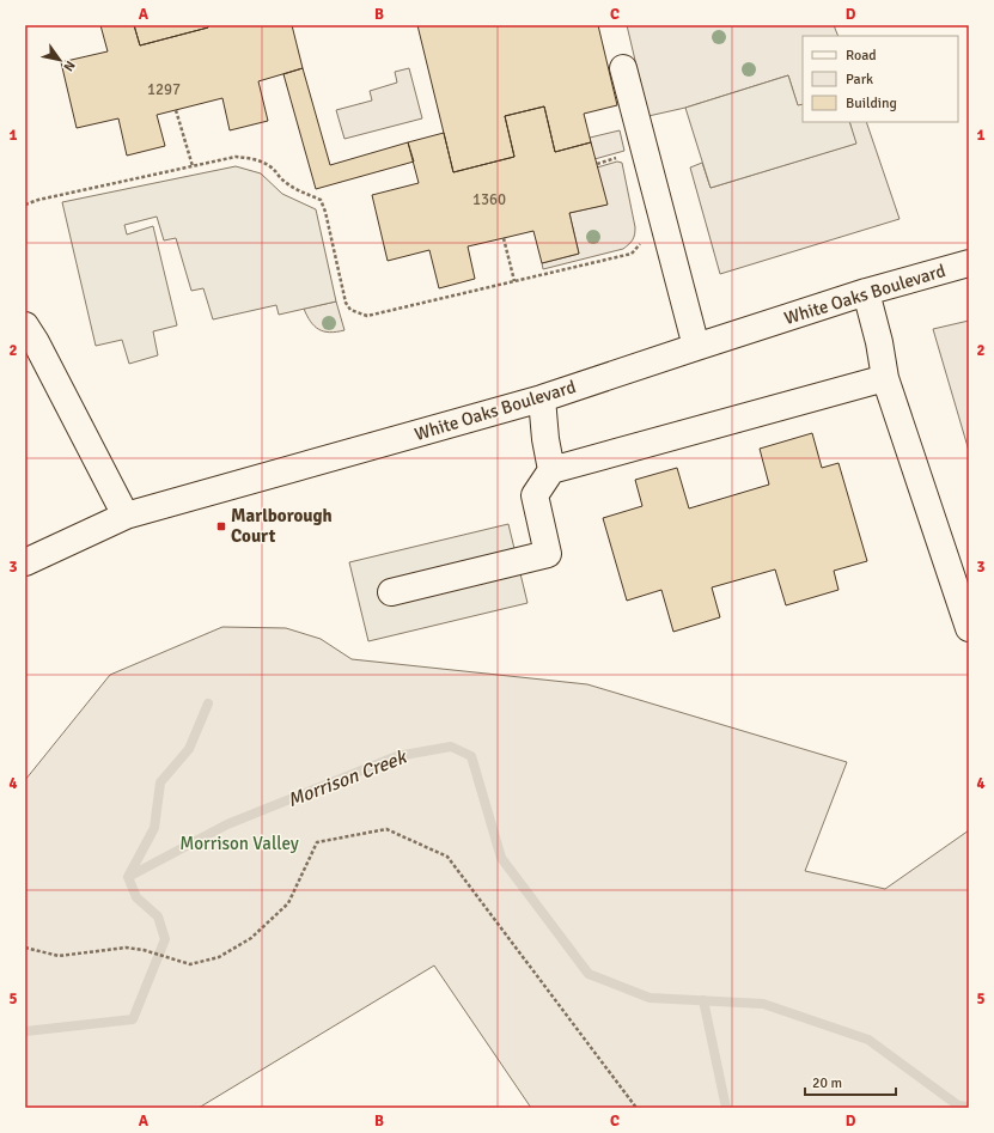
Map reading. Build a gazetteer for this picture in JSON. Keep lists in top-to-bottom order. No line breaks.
{"streets":{"street":["White Oaks Boulevard"]},"water":["Morrison Creek"],"parks":["Morrison Valley"],"places":{"transit":["Marlborough Court"]},"house_numbers":["1297","1360"],"legend":["Road","Park","Building"],"scale_bar":"20 m","north":"bottom right","grid":{"columns":["A","B","C","D"],"rows":["1","2","3","4","5"]}}
